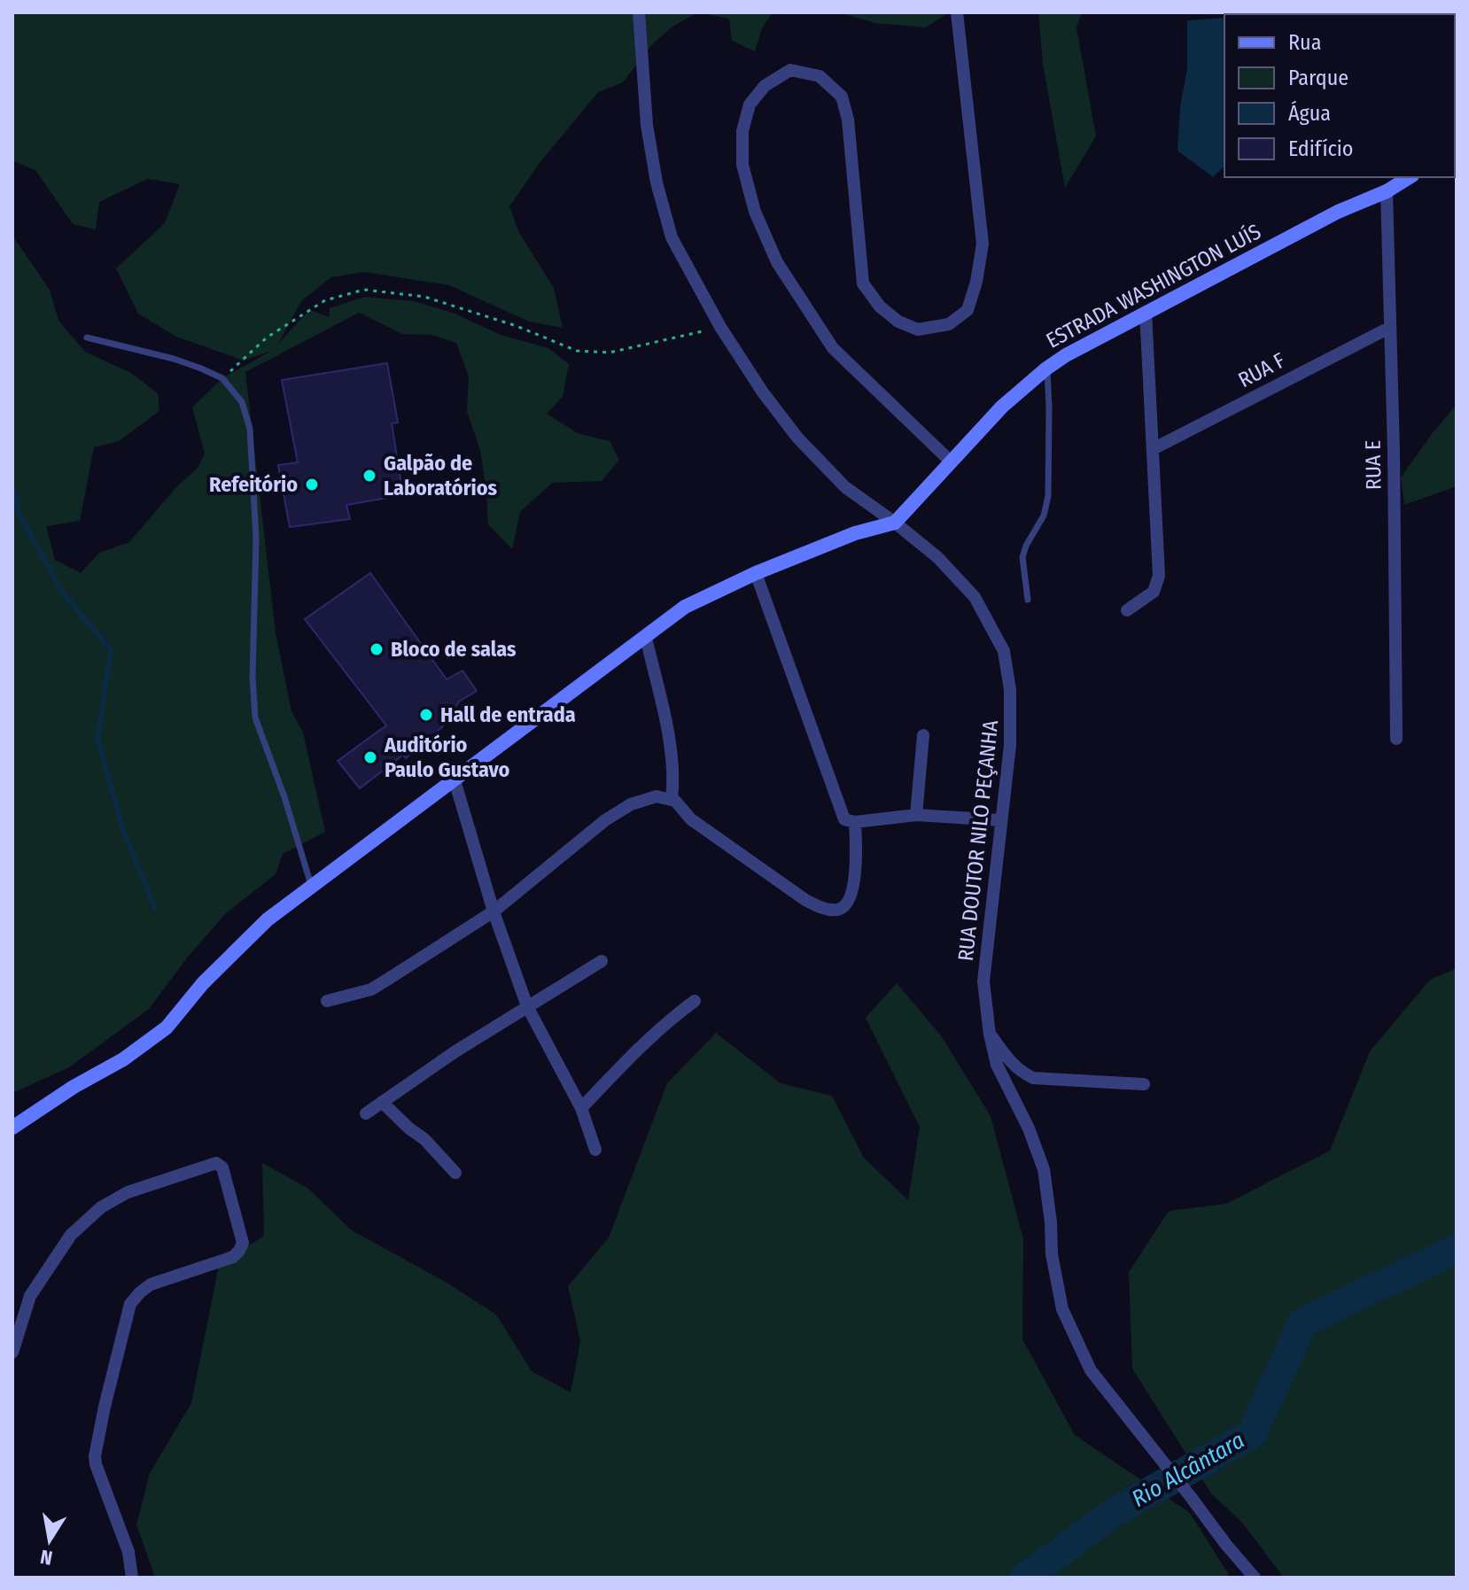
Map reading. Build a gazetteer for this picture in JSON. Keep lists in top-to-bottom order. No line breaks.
{"streets":{"street":["ESTRADA WASHINGTON LUÍS","RUA F","RUA E","RUA DOUTOR NILO PEÇANHA"]},"crossings":[["ESTRADA WASHINGTON LUÍS","RUA E"],["ESTRADA WASHINGTON LUÍS","RUA DOUTOR NILO PEÇANHA"],["RUA F","RUA E"]],"water":["Rio Alcântara"],"places":["Galpão de Laboratórios","Refeitório","Bloco de salas","Hall de entrada","Auditório Paulo Gustavo"],"legend":["Rua","Parque","Água","Edifício"],"north":"bottom"}
